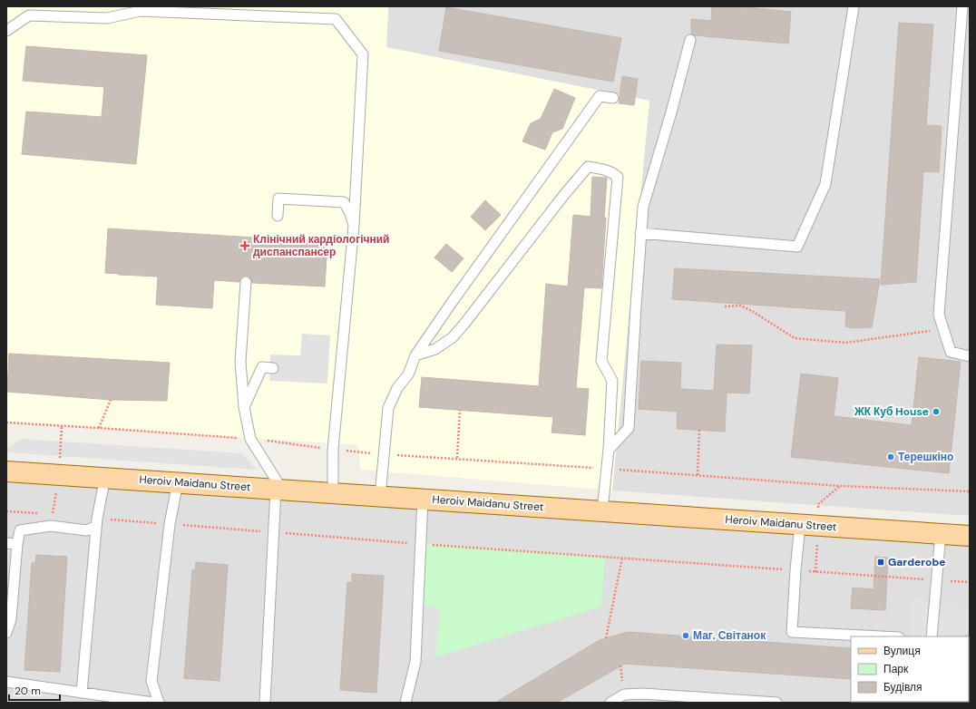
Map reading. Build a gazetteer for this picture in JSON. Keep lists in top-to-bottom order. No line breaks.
{"streets":{"main road":["Heroiv Maidanu Street"]},"places":{"health":["Клінічний кардіологічний диспанспансер"],"other":["ЖК Куб House","Терешкіно","Маг. Світанок"],"transit":["Garderobe"]},"legend":["Вулиця","Парк","Будівля"],"scale_bar":"20 m"}
